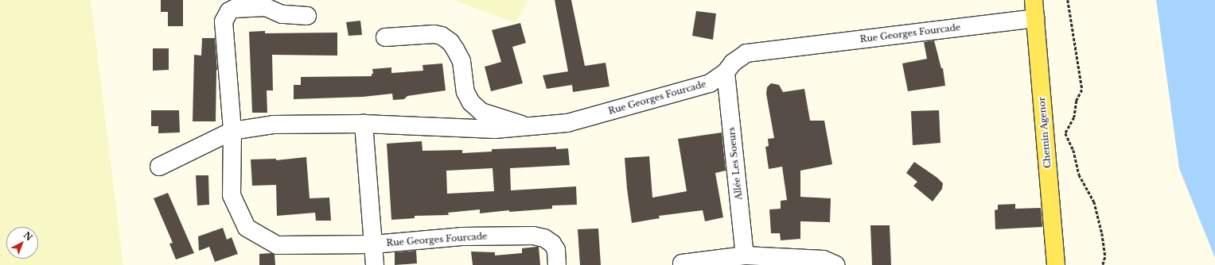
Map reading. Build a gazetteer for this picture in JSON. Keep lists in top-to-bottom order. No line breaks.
{"streets":{"main road":["Chemin Agenor"],"street":["Rue Georges Fourcade","Allée Les Soeurs"]},"crossings":[["Rue Georges Fourcade","Chemin Agenor"],["Rue Georges Fourcade","Allée Les Soeurs"]],"north":"top right"}
